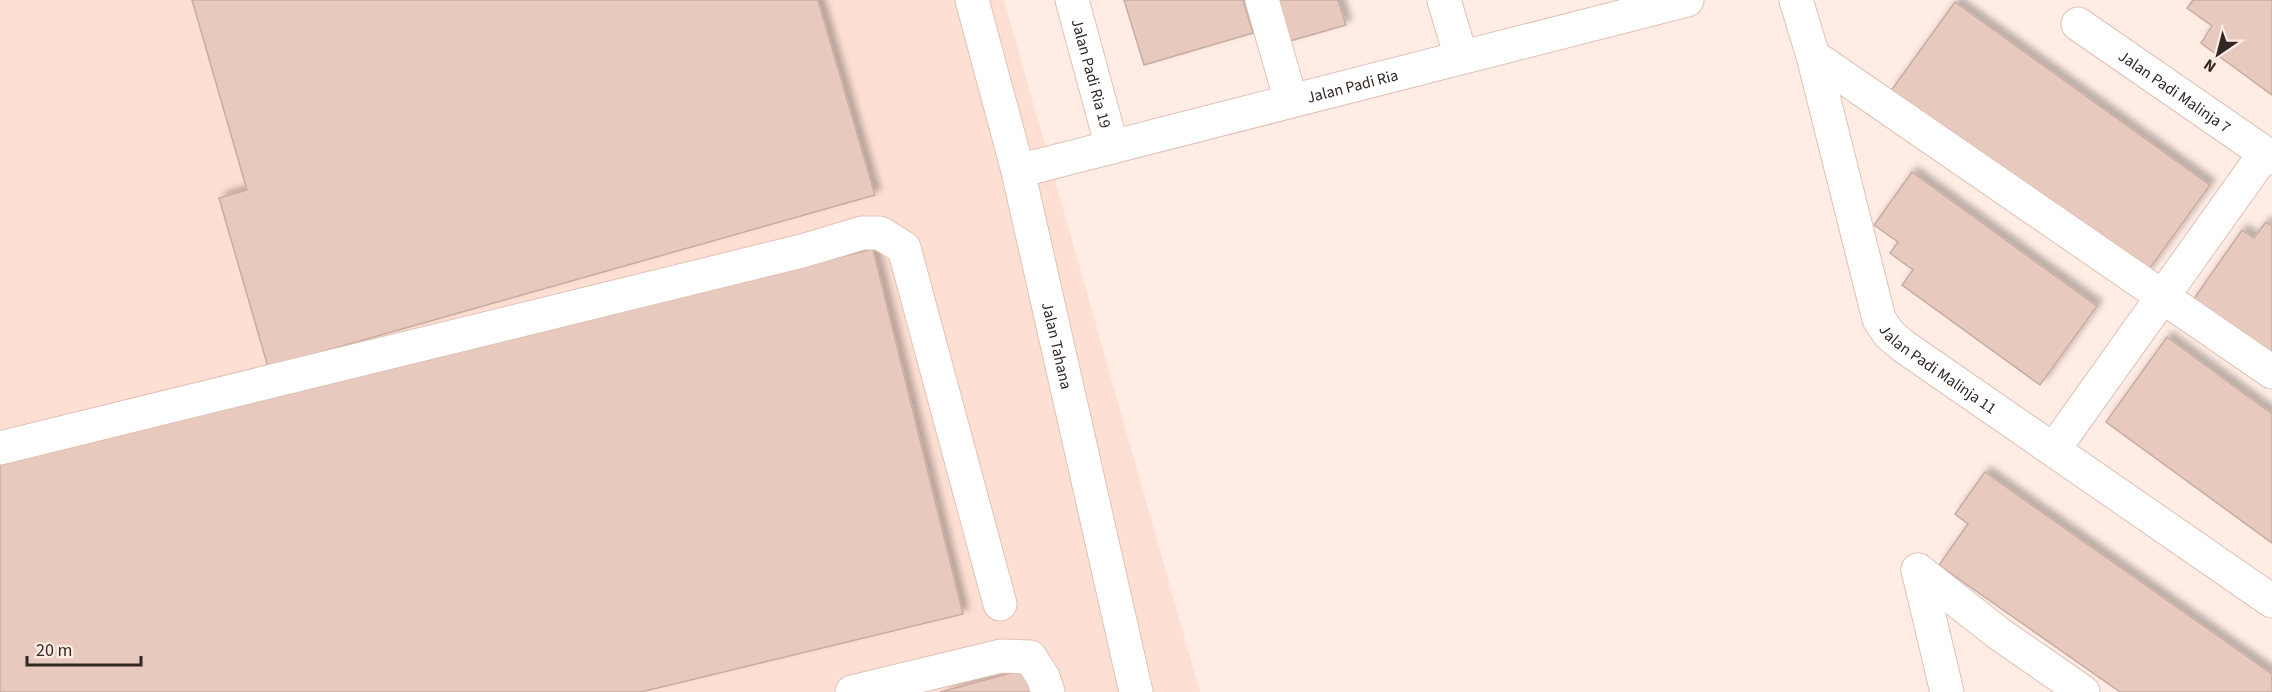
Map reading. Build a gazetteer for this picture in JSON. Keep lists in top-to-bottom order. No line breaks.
{"streets":{"street":["Jalan Padi Ria 19","Jalan Padi Ria","Jalan Padi Malinja 7","Jalan Tahana","Jalan Padi Malinja 11"]},"crossings":[["Jalan Padi Ria 19","Jalan Padi Ria"],["Jalan Padi Ria","Jalan Tahana"]],"scale_bar":"20 m","north":"bottom left"}
